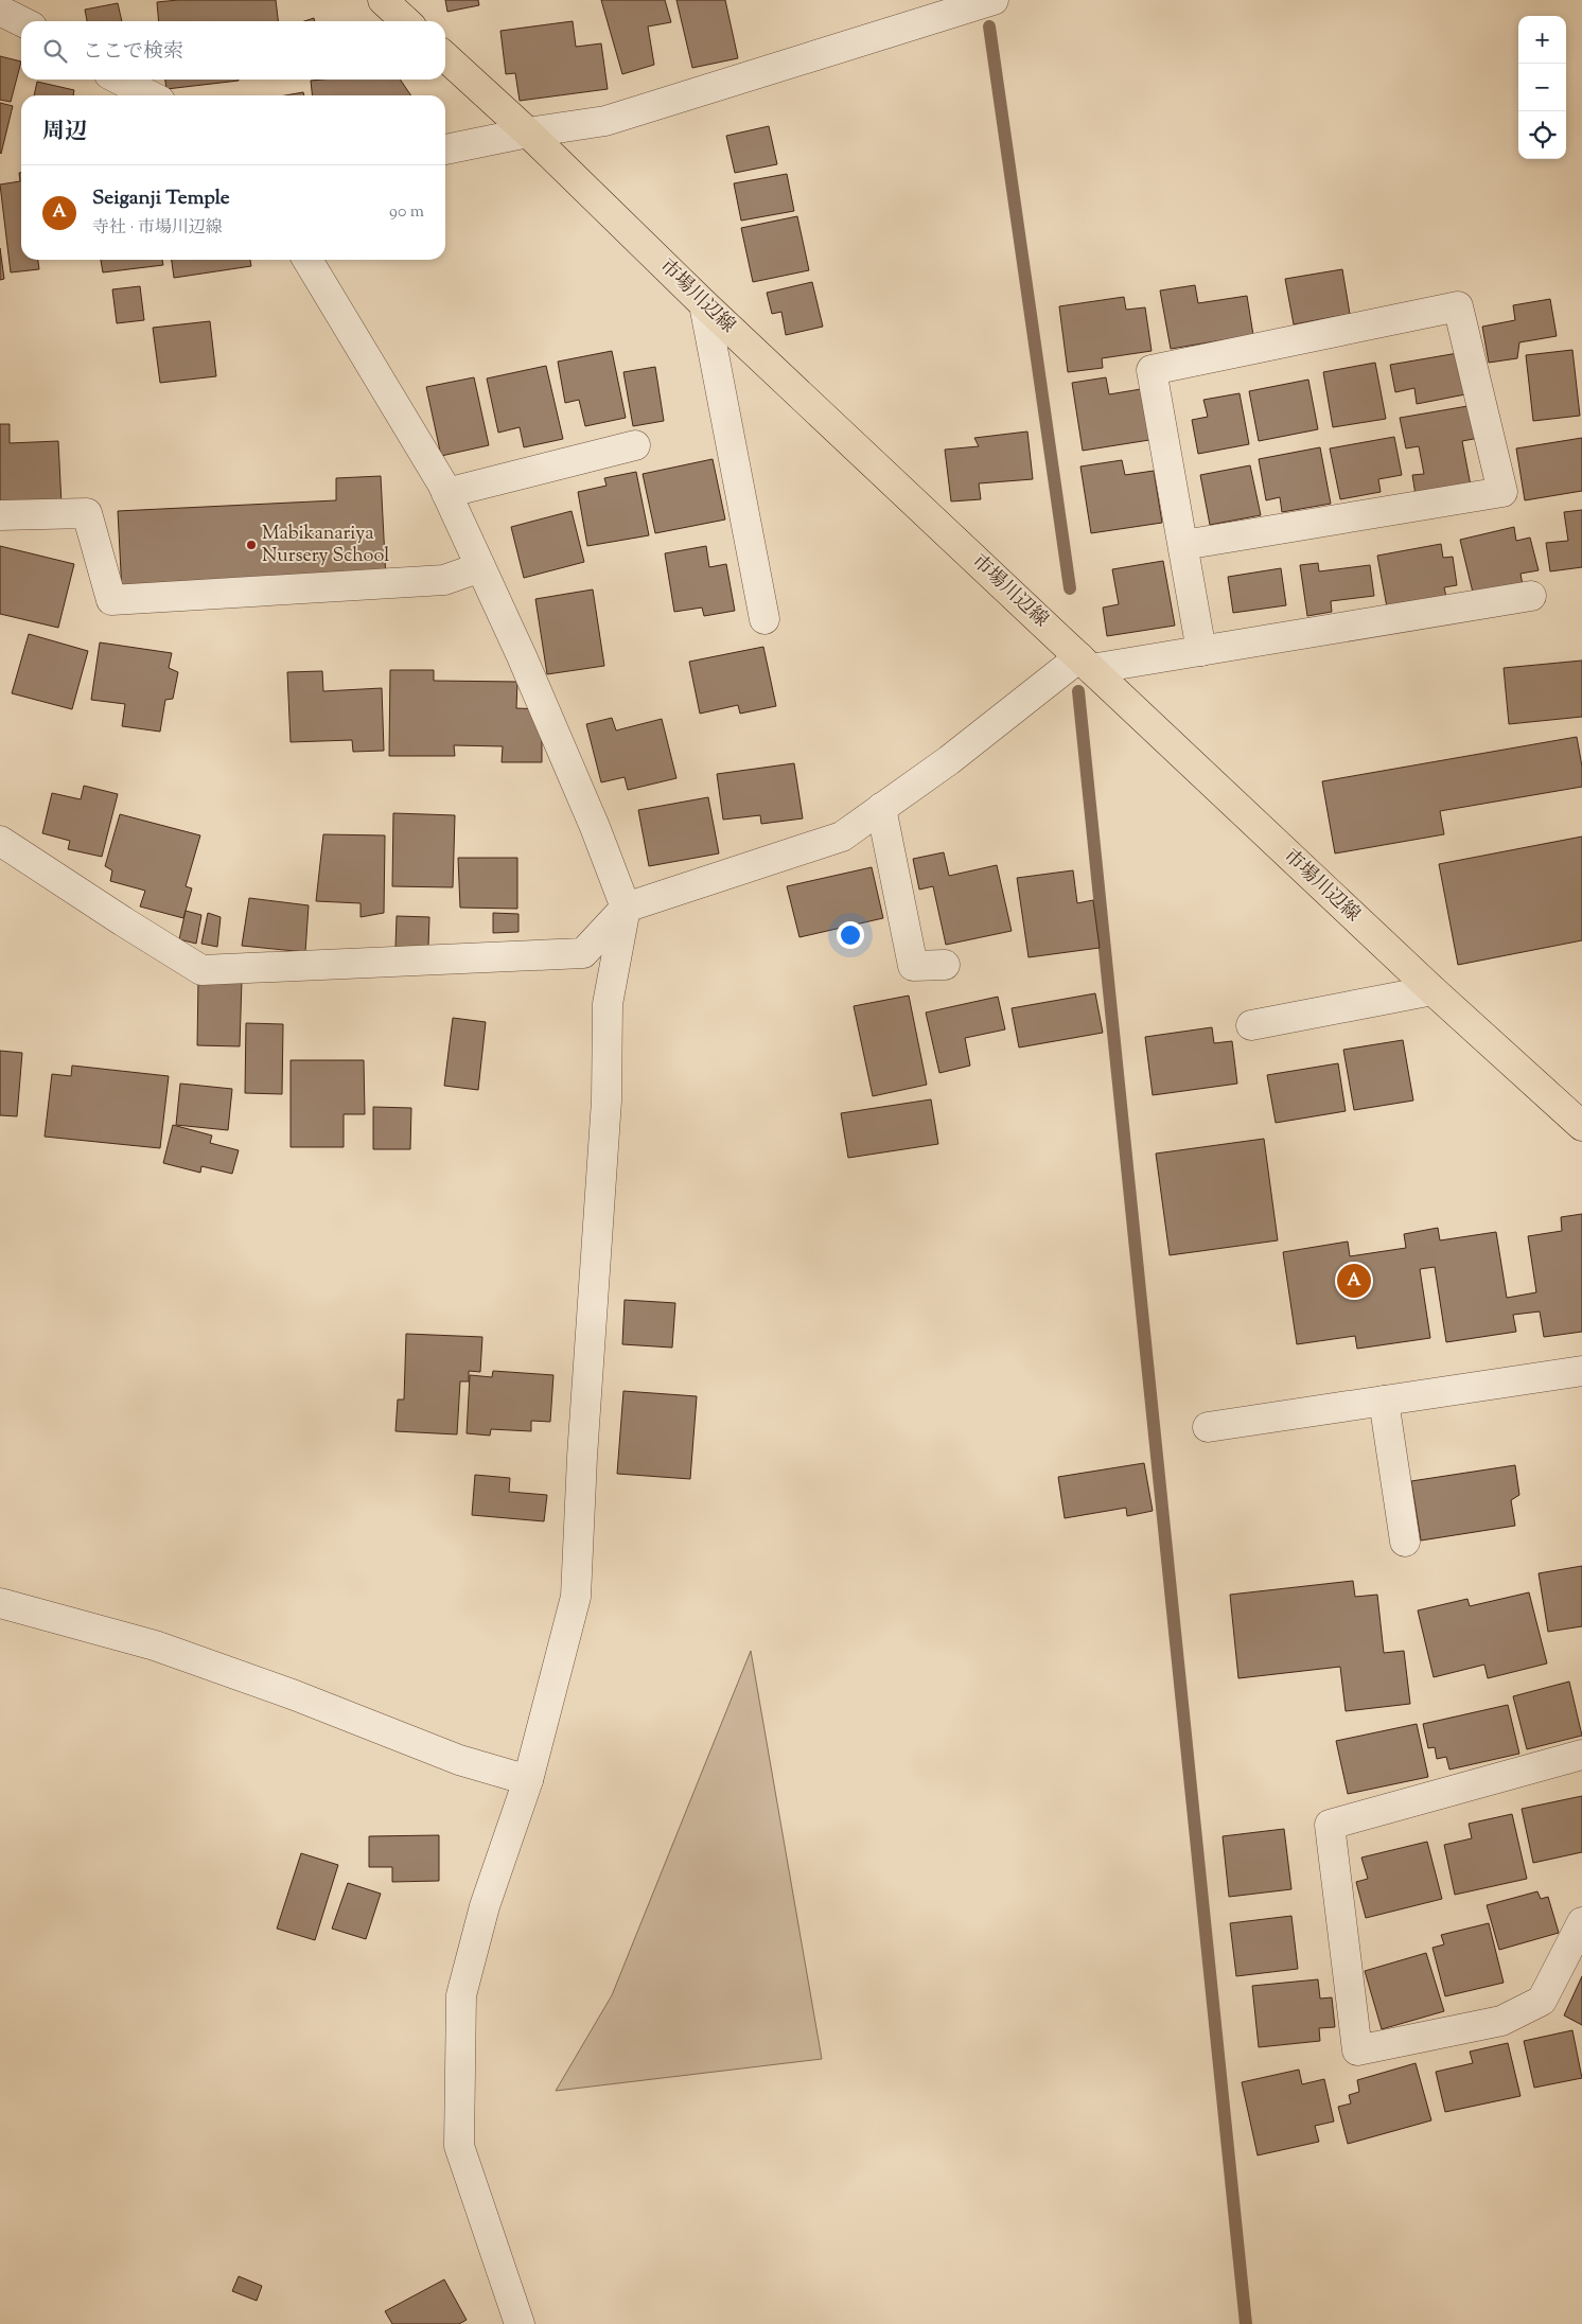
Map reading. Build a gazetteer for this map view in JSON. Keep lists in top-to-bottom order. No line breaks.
{"streets":{"main road":["市場川辺線"]},"places":["Mabikanariya Nursery School"],"page":{"map_buttons":["+","−"],"search":"ここで検索","heading":"周辺","list":[{"mark":"A","name":"Seiganji Temple","note":"寺社 · 市場川辺線","value":"90 m"}],"pins":"A"}}
